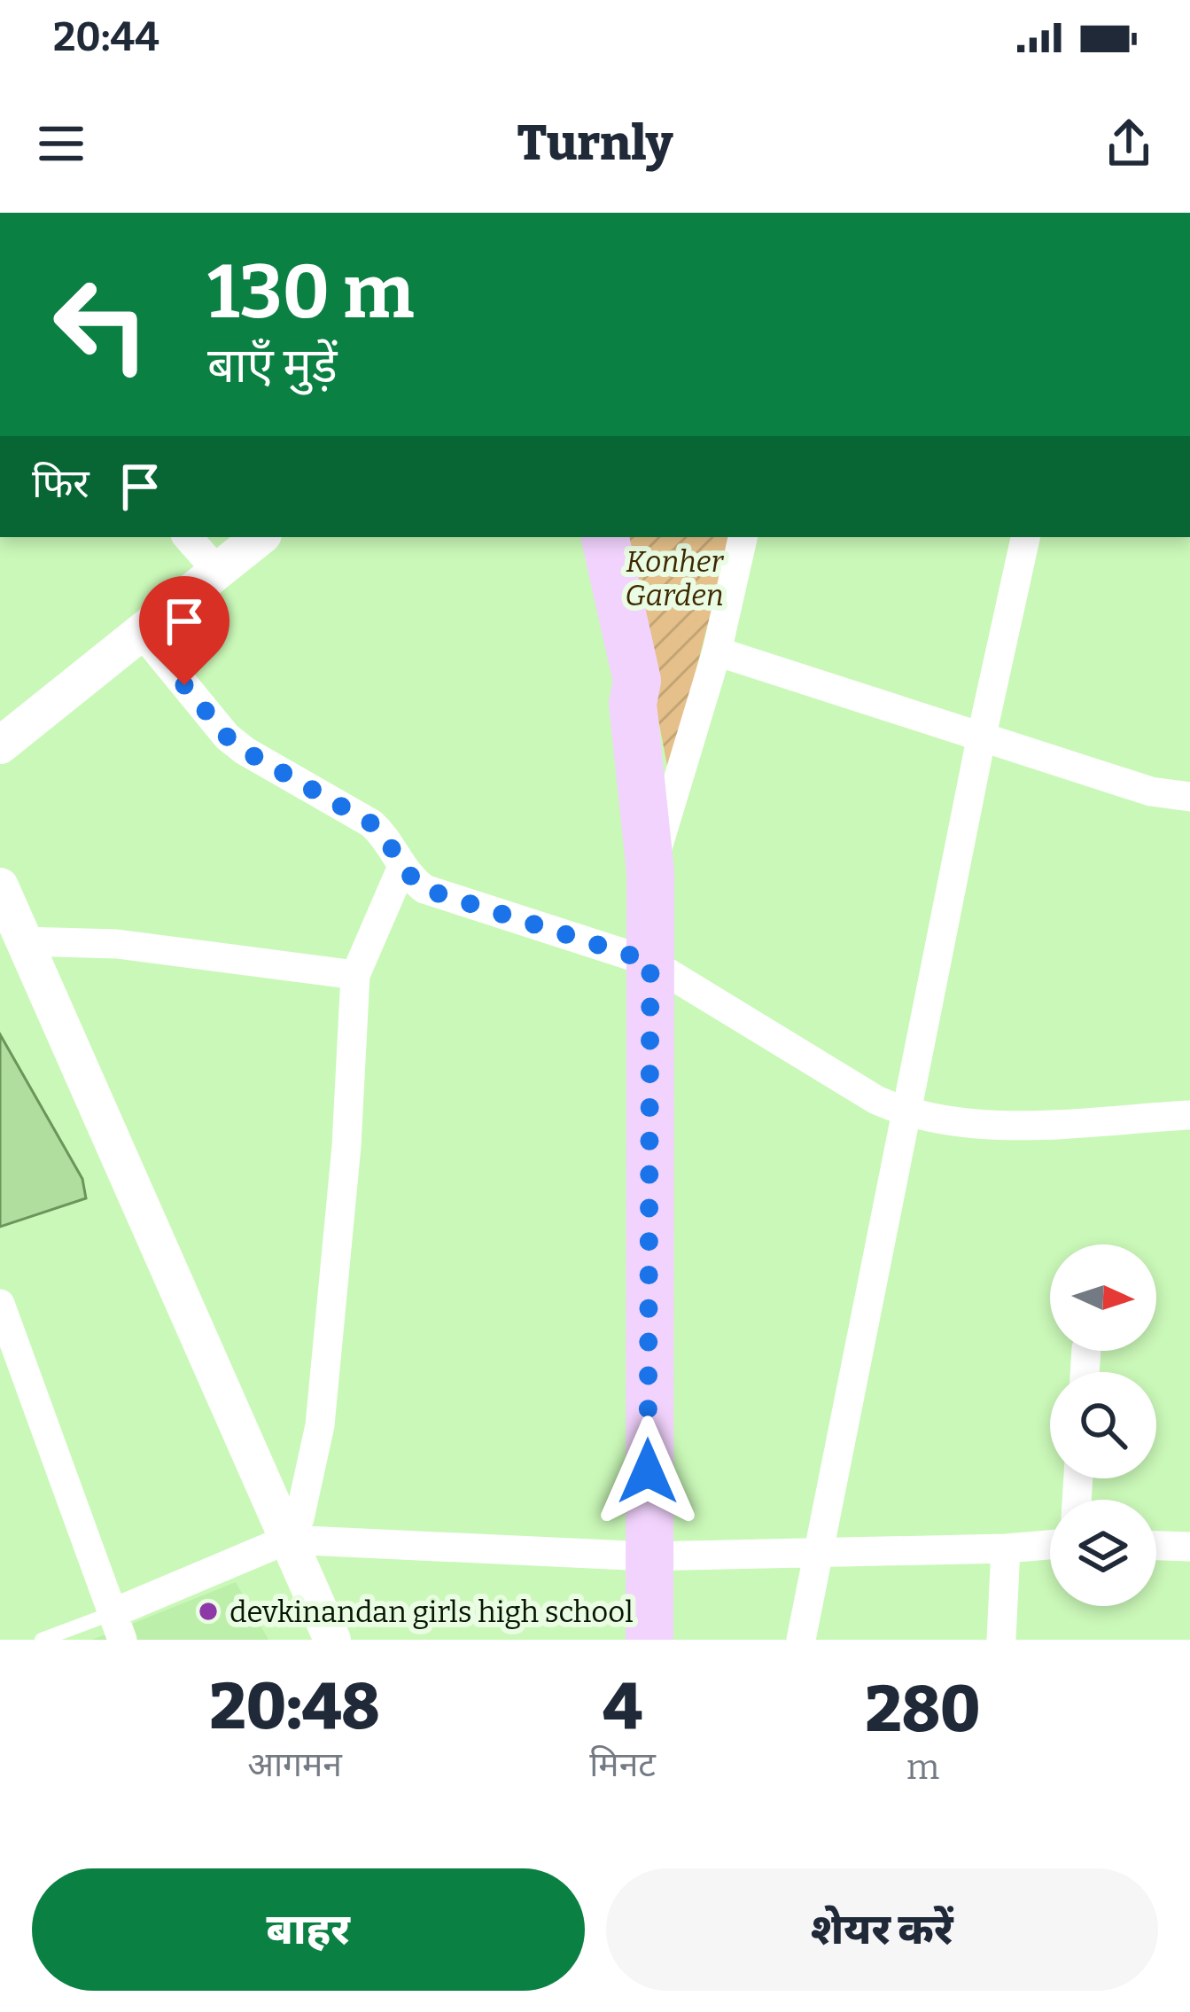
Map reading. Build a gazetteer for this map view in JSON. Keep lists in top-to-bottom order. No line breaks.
{"parks":["Konher Garden"],"places":["devkinandan girls high school"],"north":"right","page":{"status":"20:44","header":"Turnly","turn":["130 m","बाएँ मुड़ें"],"then":"फिर","eta":["20:48","आगमन","4","मिनट","280","m"],"buttons":["बाहर","शेयर करें"]}}
